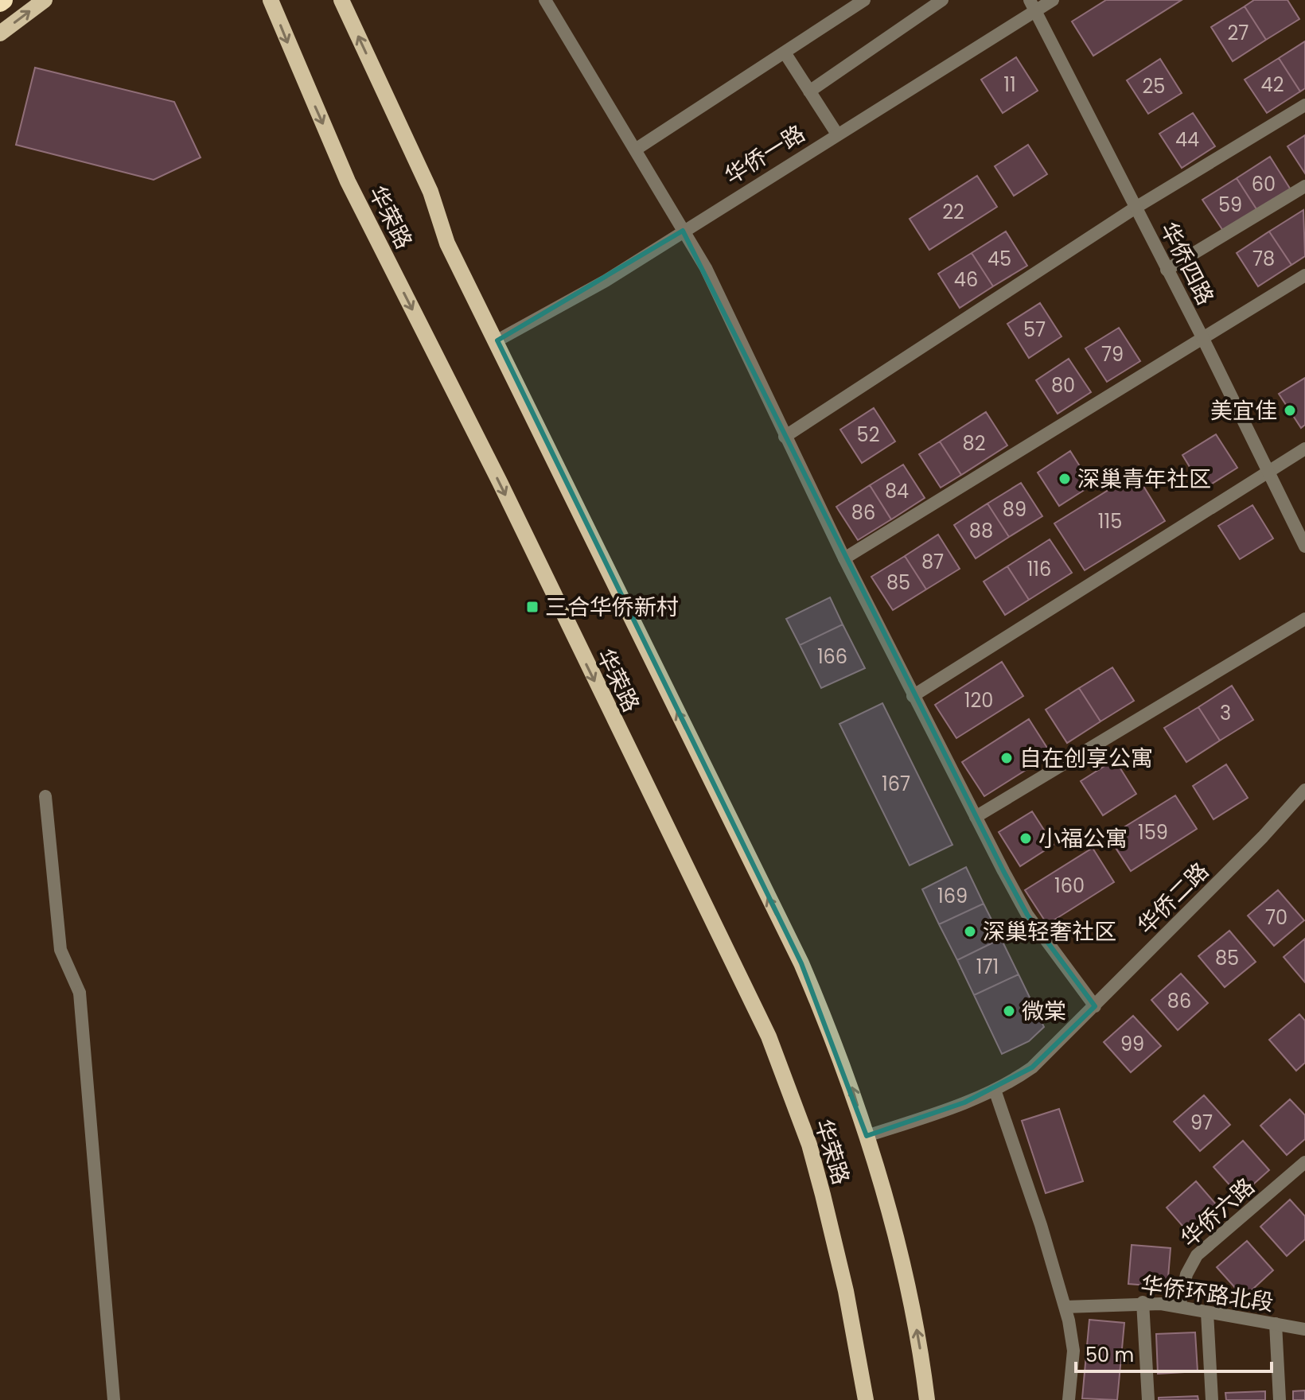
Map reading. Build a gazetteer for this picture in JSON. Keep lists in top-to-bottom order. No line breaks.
{"streets":{"main road":["华荣路"],"street":["华侨一路","华侨四路","华侨二路","华侨六路","华侨环路北段"]},"crossings":[["华侨一路","华荣路"],["华侨一路","华侨四路"],["华荣路","华侨二路"],["华侨六路","华侨环路北段"]],"places":{"other":["美宜佳","深巢青年社区","自在创享公寓","小福公寓","深巢轻奢社区","微棠"],"transit":["三合华侨新村"]},"house_numbers":["27","11","42","25","44","60","59","22","45","78","46","57","79","80","52","82","84","89","86","115","88","87","116","85","166","120","3","167","159","160","169","70","85","171","86","99","97"],"scale_bar":"50 m"}
